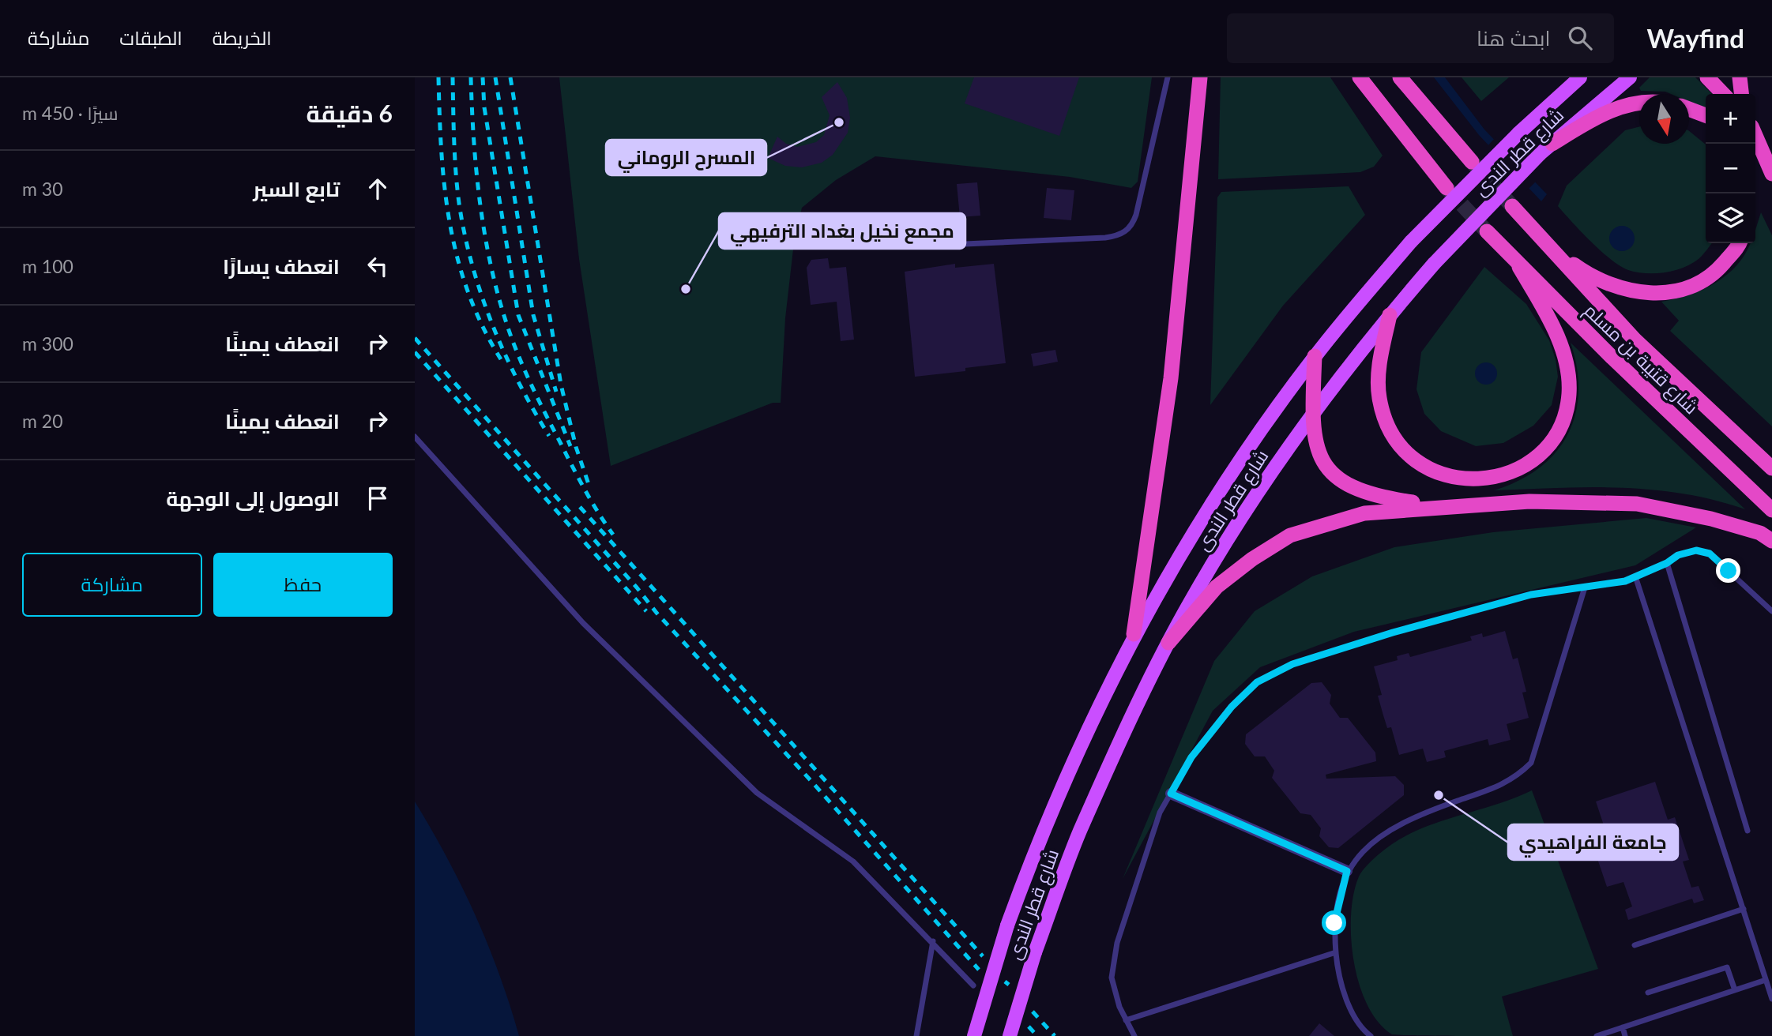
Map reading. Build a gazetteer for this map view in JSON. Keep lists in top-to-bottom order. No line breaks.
{"streets":{"highway":["شارع قتيبة بن مسلم"],"main road":["شارع قطر الندى"]},"places":["المسرح الروماني","مجمع نخيل بغداد الترفيهي","جامعة الفراهيدي"],"north":"bottom","page":{"header":"Wayfind","search":"ابحث هنا","nav":["الخريطة","الطبقات","مشاركة"],"heading":["6 دقيقة","سيرًا · 450 m"],"map_buttons":["+","−"],"list":[["تابع السير","30 m"],["انعطف يسارًا","100 m"],["انعطف يمينًا","300 m"],["انعطف يمينًا","20 m"],"الوصول إلى الوجهة"],"buttons":["حفظ","مشاركة"]}}
